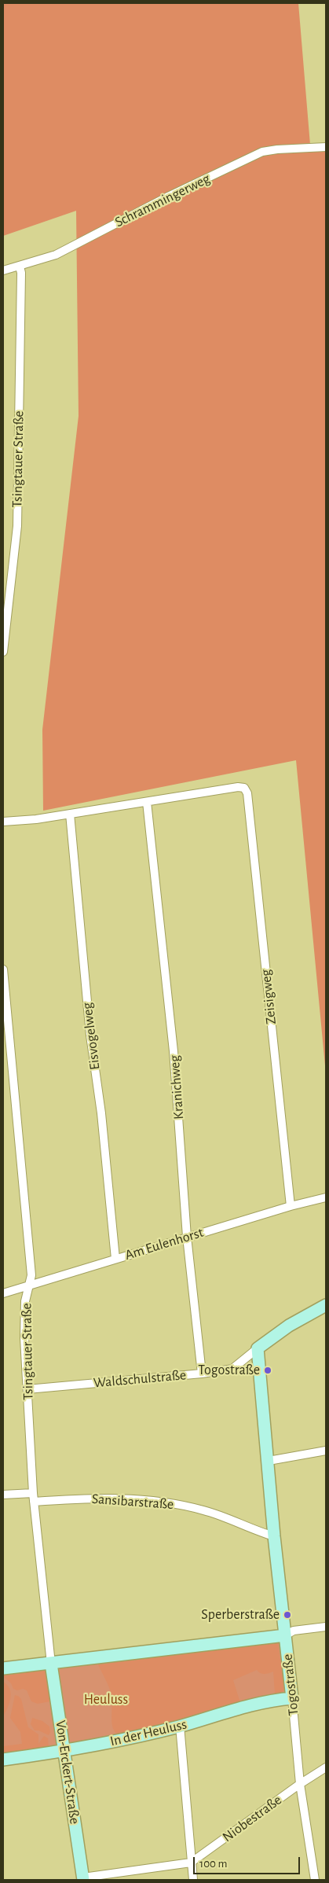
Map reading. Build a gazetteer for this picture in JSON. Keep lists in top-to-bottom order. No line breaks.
{"streets":{"street":["Schrammingerweg","Tsingtauer Straße","Zeisigweg","Eisvogelweg","Kranichweg","Am Eulenhorst","Waldschulstraße","Sansibarstraße","Togostraße","In der Heuluss","Von-Erckert-Straße","Niobestraße"]},"crossings":[["Schrammingerweg","Tsingtauer Straße"],["Tsingtauer Straße","Am Eulenhorst"],["Tsingtauer Straße","Waldschulstraße"],["Tsingtauer Straße","Sansibarstraße"],["Tsingtauer Straße","Von-Erckert-Straße"],["Zeisigweg","Kranichweg"],["Zeisigweg","Am Eulenhorst"],["Eisvogelweg","Am Eulenhorst"],["Kranichweg","Am Eulenhorst"],["Kranichweg","Waldschulstraße"],["Waldschulstraße","Togostraße"],["Sansibarstraße","Togostraße"],["Togostraße","In der Heuluss"],["Togostraße","Niobestraße"],["In der Heuluss","Von-Erckert-Straße"],["Von-Erckert-Straße","Niobestraße"]],"parks":["Heuluss"],"places":["Togostraße","Sperberstraße"],"scale_bar":"100 m"}
